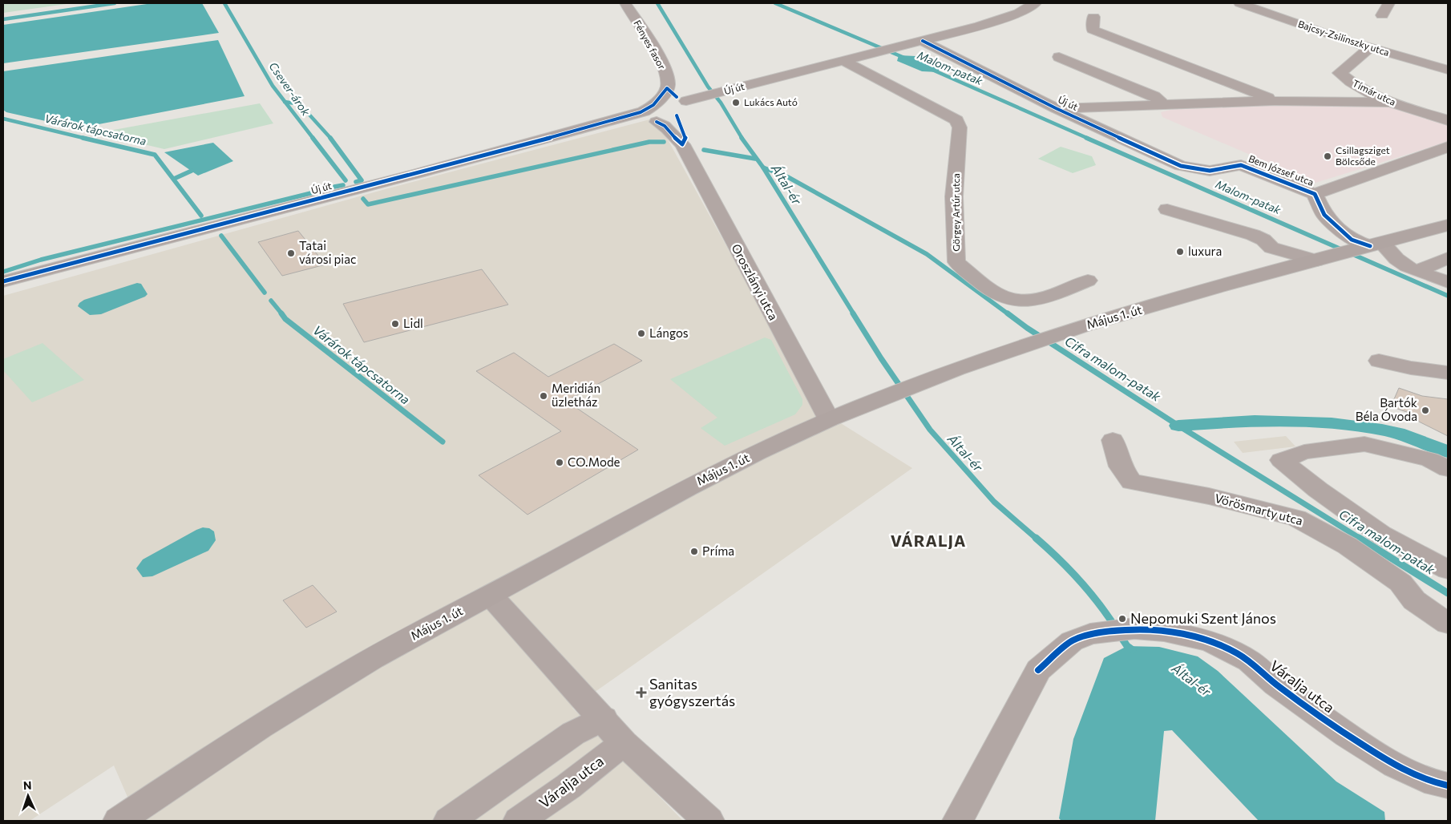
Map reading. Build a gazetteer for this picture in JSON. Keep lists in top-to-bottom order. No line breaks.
{"streets":{"main road":["Május 1. út"],"street":["Bajcsy-Zsilinszky utca","Fényes fasor","Új út","Tímár utca","Bem József utca","Görgey Artúr utca","Oroszlányi utca","Vörösmarty utca","Váralja utca"]},"crossings":[["Bajcsy-Zsilinszky utca","Tímár utca"],["Fényes fasor","Új út"],["Új út","Tímár utca"],["Új út","Bem József utca"],["Új út","Görgey Artúr utca"],["Új út","Oroszlányi utca"],["Bem József utca","Május 1. út"],["Oroszlányi utca","Május 1. út"]],"districts":["VÁRALJA"],"water":["Malom-patak","Csever-árok","Várárok tápcsatorna","Által-ér","Cifra malom-patak"],"places":{"other":["Lukács Autó","Csillagsziget Bölcsőde","luxura","Tatai városi piac","Lidl","Lángos","Meridián üzletház","Bartók Béla Óvoda","CO.Mode","Príma","Nepomuki Szent János"],"health":["Sanitas gyógyszertás"]},"north":"top"}
